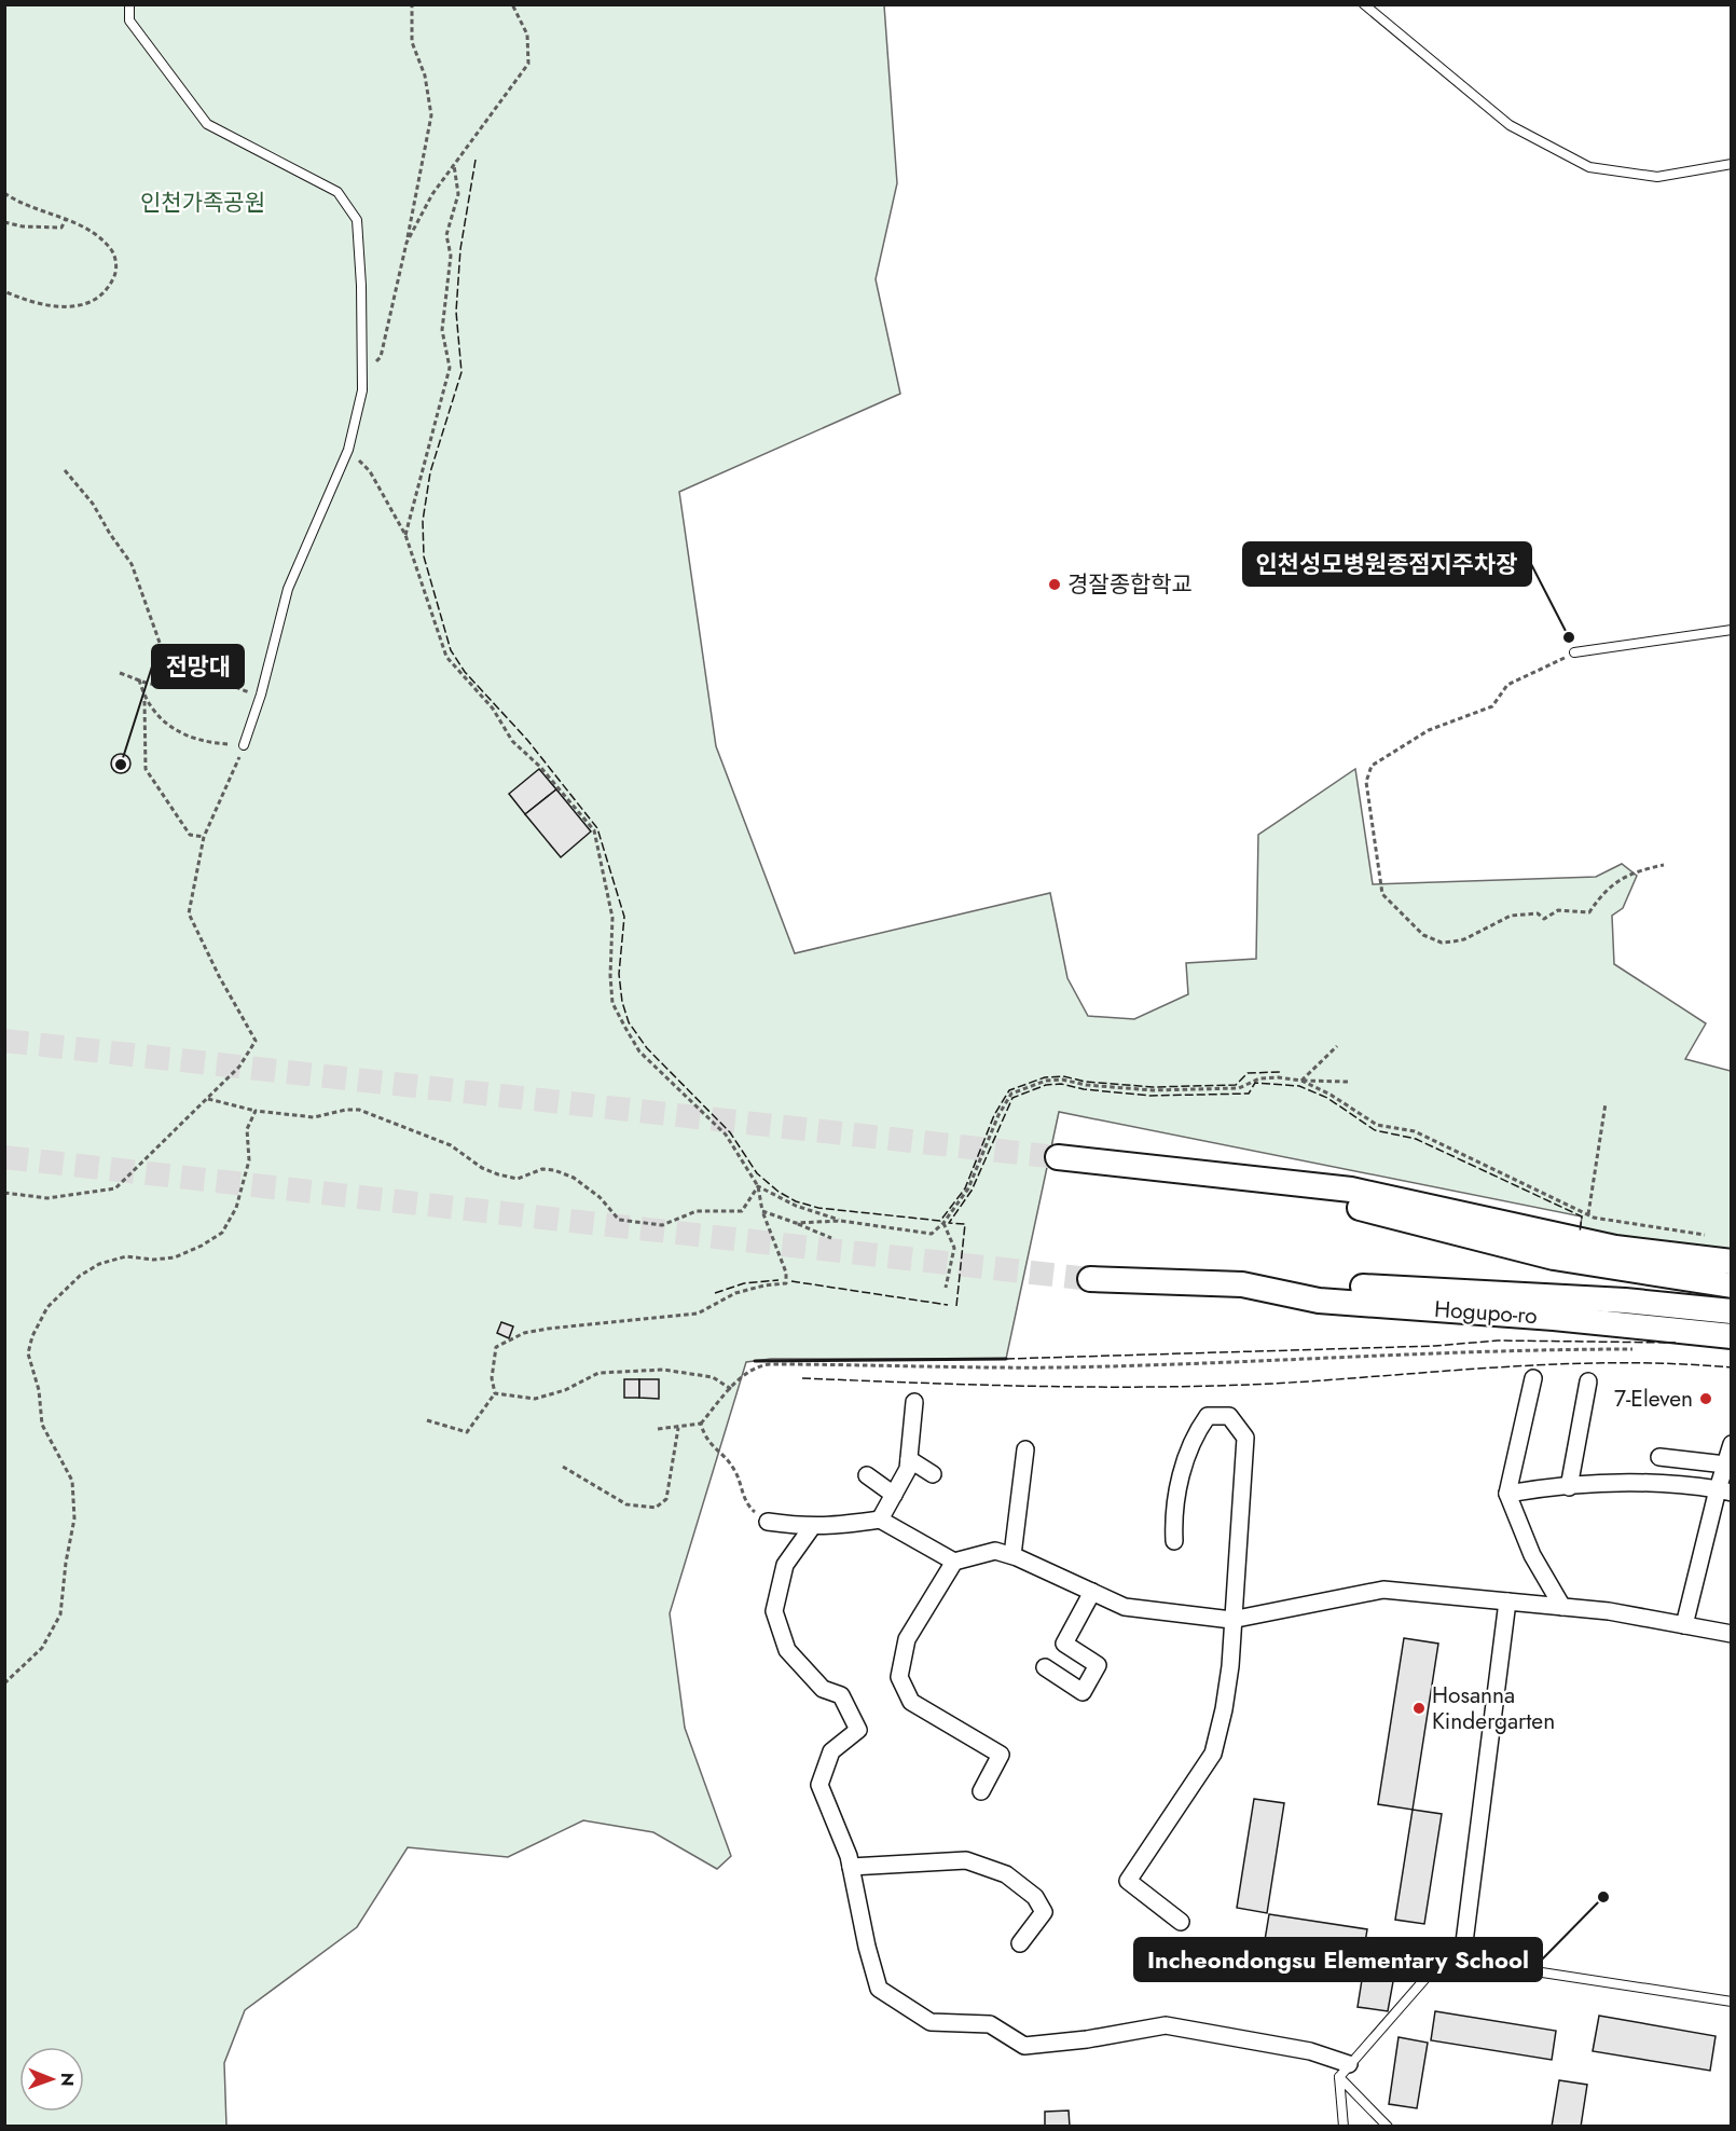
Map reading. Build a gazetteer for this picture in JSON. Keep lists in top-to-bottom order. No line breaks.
{"streets":{"main road":["Hogupo-ro"]},"parks":["인천가족공원"],"places":["경잘종합학교","인천성모병원종점지주차장","전망대","7-Eleven","Hosanna Kindergarten","Incheondongsu Elementary School"],"north":"right"}
